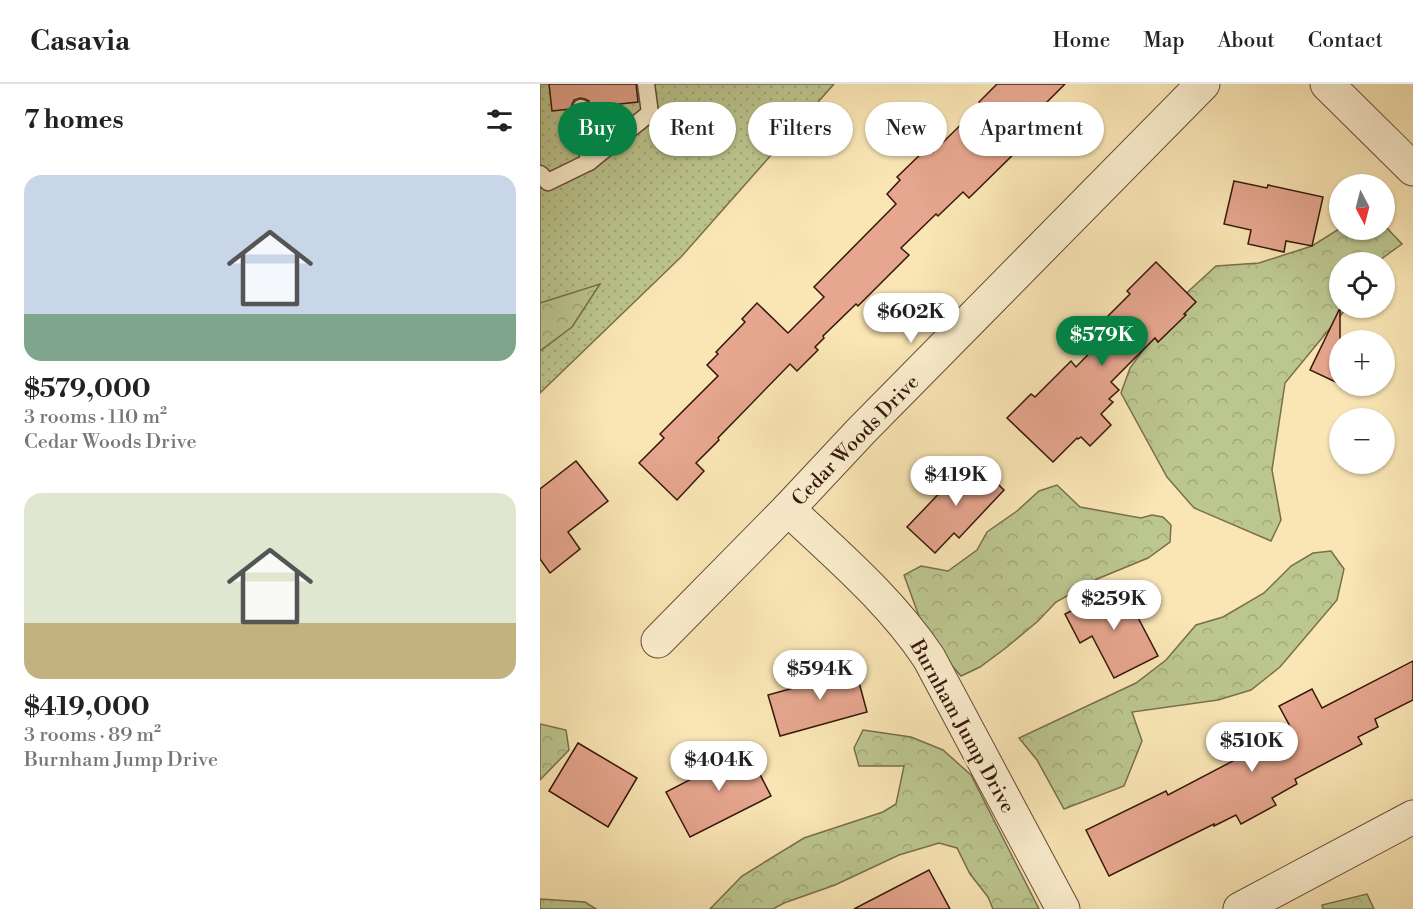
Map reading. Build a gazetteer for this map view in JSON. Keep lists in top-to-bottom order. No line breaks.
{"streets":{"street":["Cedar Woods Drive","Burnham Jump Drive"]},"crossings":[["Cedar Woods Drive","Burnham Jump Drive"]],"north":"bottom","page":{"header":"Casavia","nav":["Home","Map","About","Contact"],"heading":"7 homes","chip":["Buy","Rent","Filters","New","Apartment"],"list":[{"name":"$579,000","note":"3 rooms · 110 m² · Cedar Woods Drive"},{"name":"$419,000","note":"3 rooms · 89 m² · Burnham Jump Drive"}],"map_buttons":["+","−"],"price":["$602K","$579K","$419K","$259K","$594K","$510K","$404K"]}}
